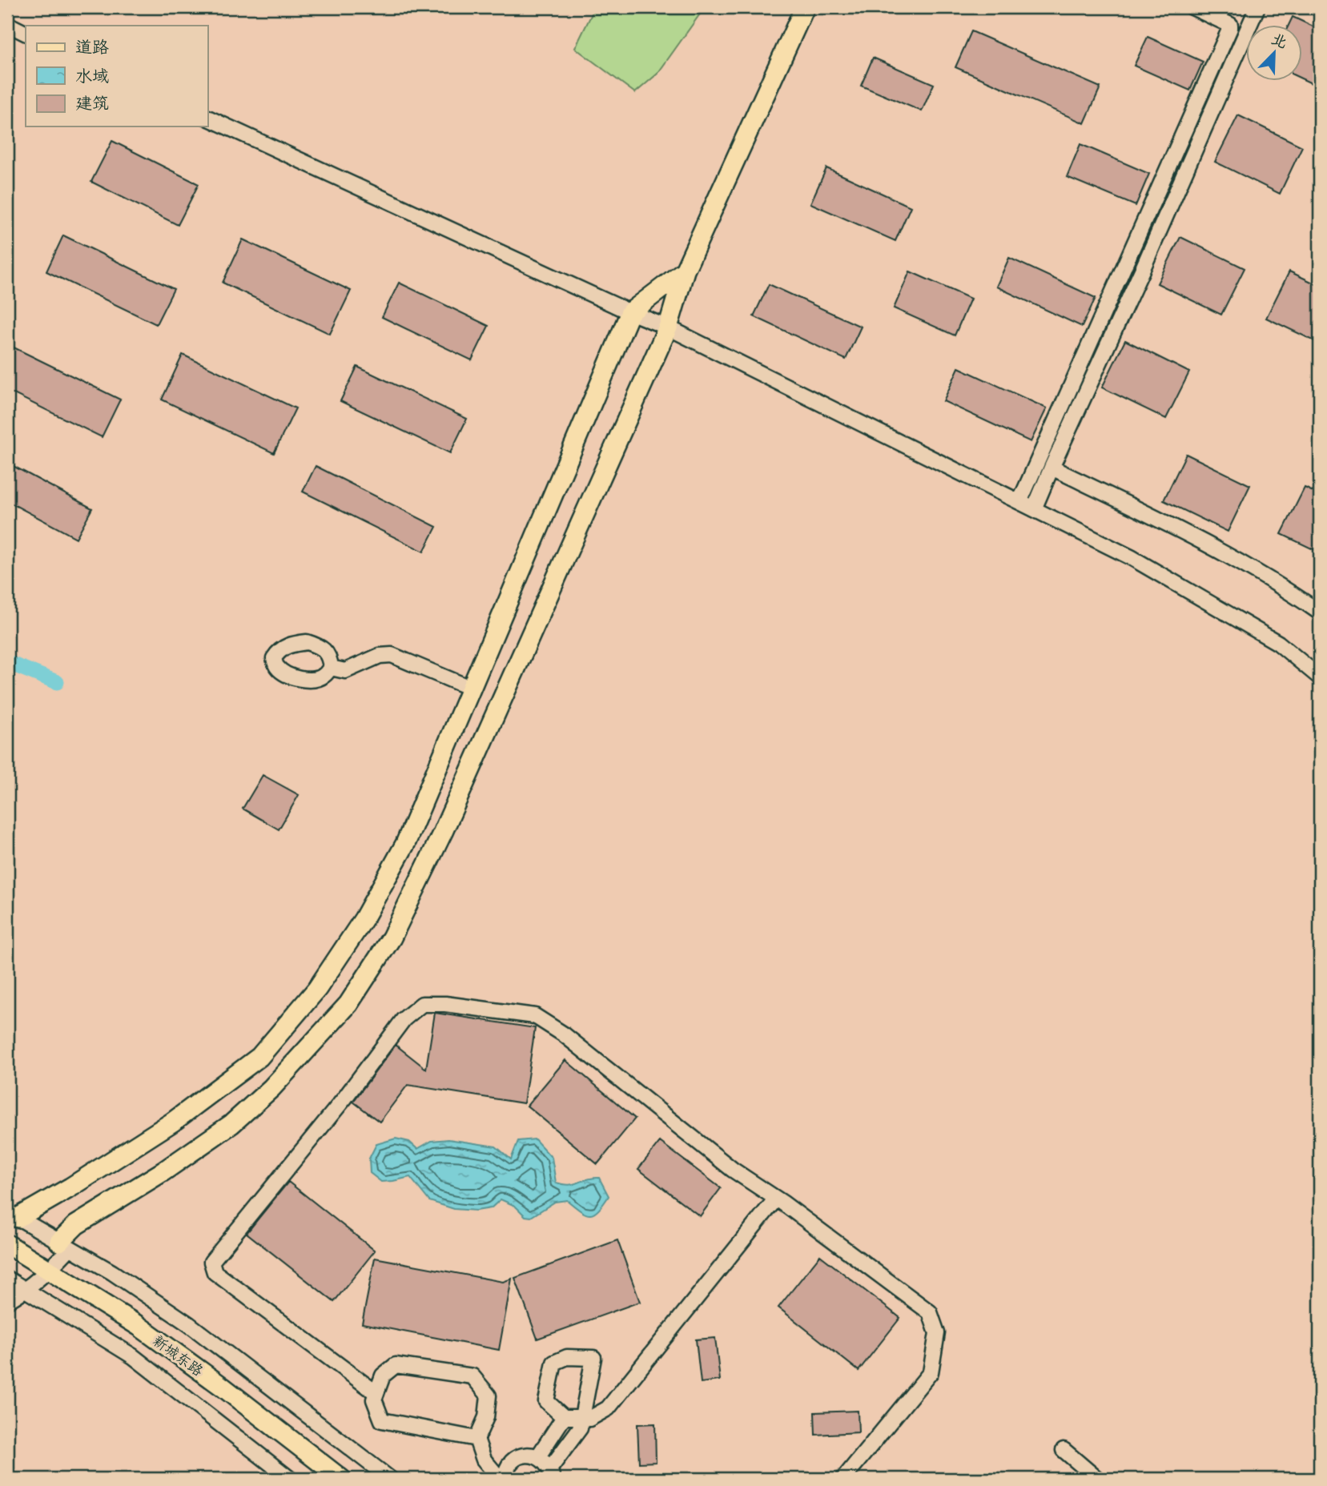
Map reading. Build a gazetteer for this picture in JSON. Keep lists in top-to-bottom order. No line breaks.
{"streets":{"main road":["新城东路"]},"legend":["道路","水域","建筑"],"north":"top right"}
